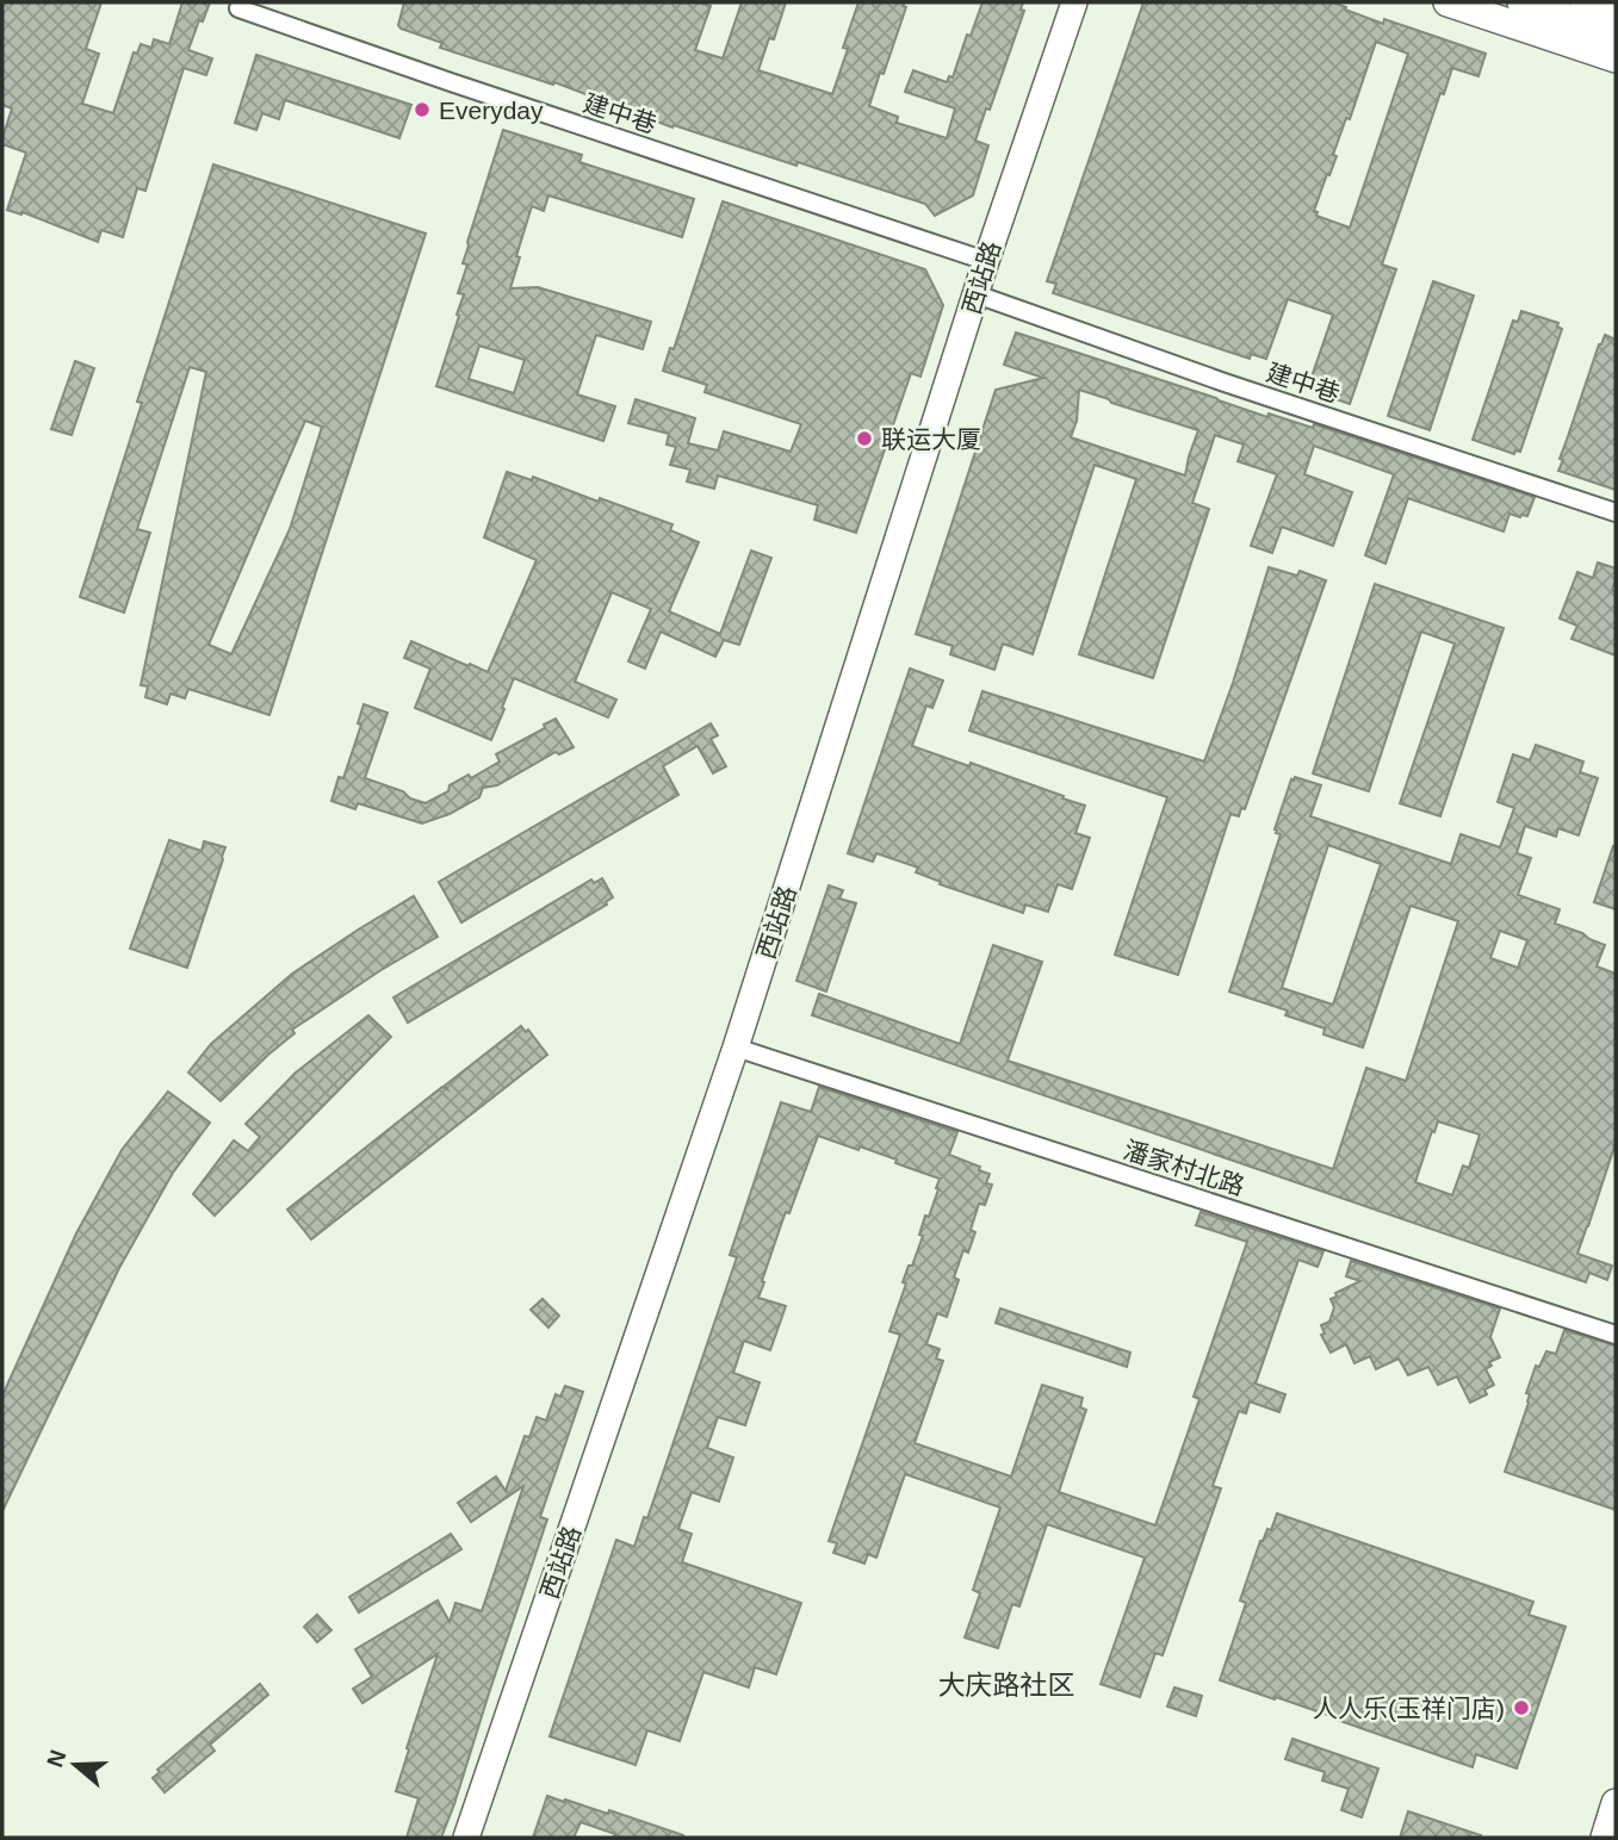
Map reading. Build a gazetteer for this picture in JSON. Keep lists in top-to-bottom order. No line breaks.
{"streets":{"street":["建中巷","西站路","潘家村北路"]},"crossings":[["建中巷","西站路"],["西站路","潘家村北路"]],"districts":["大庆路社区"],"places":["Everyday","联运大厦","人人乐(玉祥门店)"],"north":"left"}
